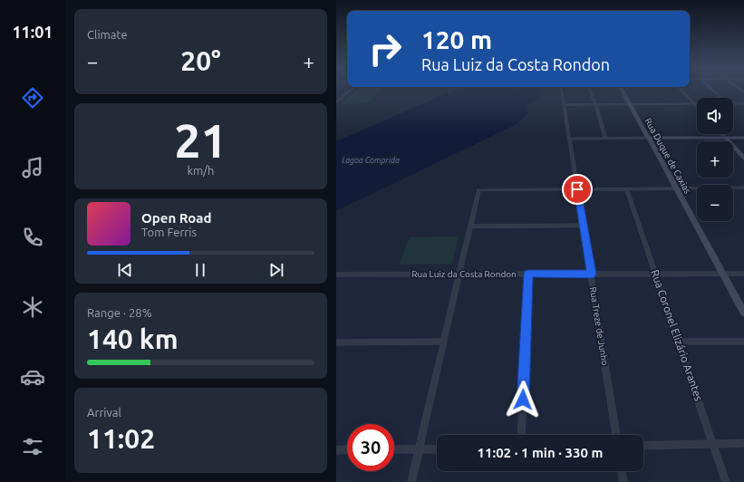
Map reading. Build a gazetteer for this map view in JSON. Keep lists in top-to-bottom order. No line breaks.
{"streets":{"main road":["Rua Duque de Caxias"],"street":["Rua Luiz da Costa Rondon","Rua Treze de Junho","Rua Coronel Elizário Arantes"]},"crossings":[["Rua Duque de Caxias","Rua Luiz da Costa Rondon"],["Rua Luiz da Costa Rondon","Rua Treze de Junho"],["Rua Luiz da Costa Rondon","Rua Coronel Elizário Arantes"]],"water":["Lagoa Comprida"],"page":{"tabs":"11:01","tile":["Climate",["21","km/h"],["Range · 28%","140 km"],["Arrival","11:02"]],"turn":["120 m","Rua Luiz da Costa Rondon"],"heat":["−","20°","+"],"map_buttons":["+","−"],"song":["Open Road","Tom Ferris"],"limit":"30","trip":"11:02 · 1 min · 330 m"}}
